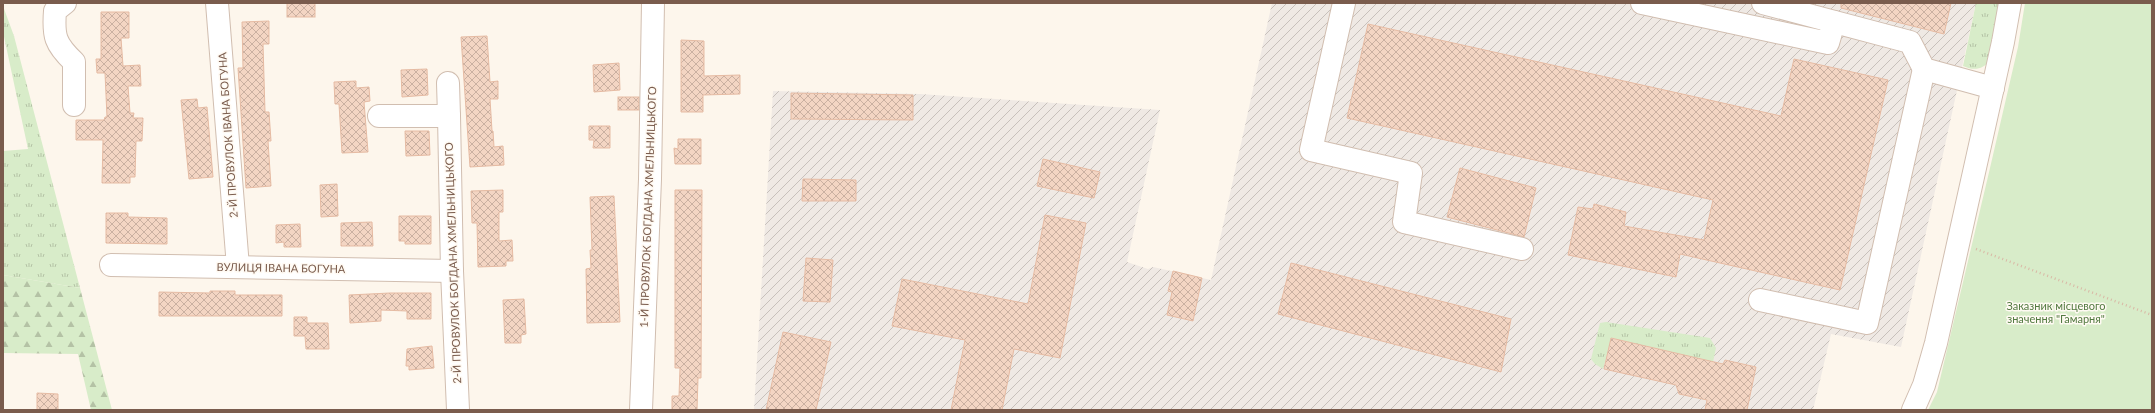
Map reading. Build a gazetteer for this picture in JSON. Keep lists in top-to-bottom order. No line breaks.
{"streets":{"street":["2-Й ПРОВУЛОК ІВАНА БОГУНА","1-Й ПРОВУЛОК БОГДАНА ХМЕЛЬНИЦЬКОГО","2-Й ПРОВУЛОК БОГДАНА ХМЕЛЬНИЦЬКОГО","ВУЛИЦЯ ІВАНА БОГУНА"]},"crossings":[["2-Й ПРОВУЛОК ІВАНА БОГУНА","ВУЛИЦЯ ІВАНА БОГУНА"],["2-Й ПРОВУЛОК БОГДАНА ХМЕЛЬНИЦЬКОГО","ВУЛИЦЯ ІВАНА БОГУНА"]],"parks":["Заказник місцевого значення \"Гамарня\""]}
